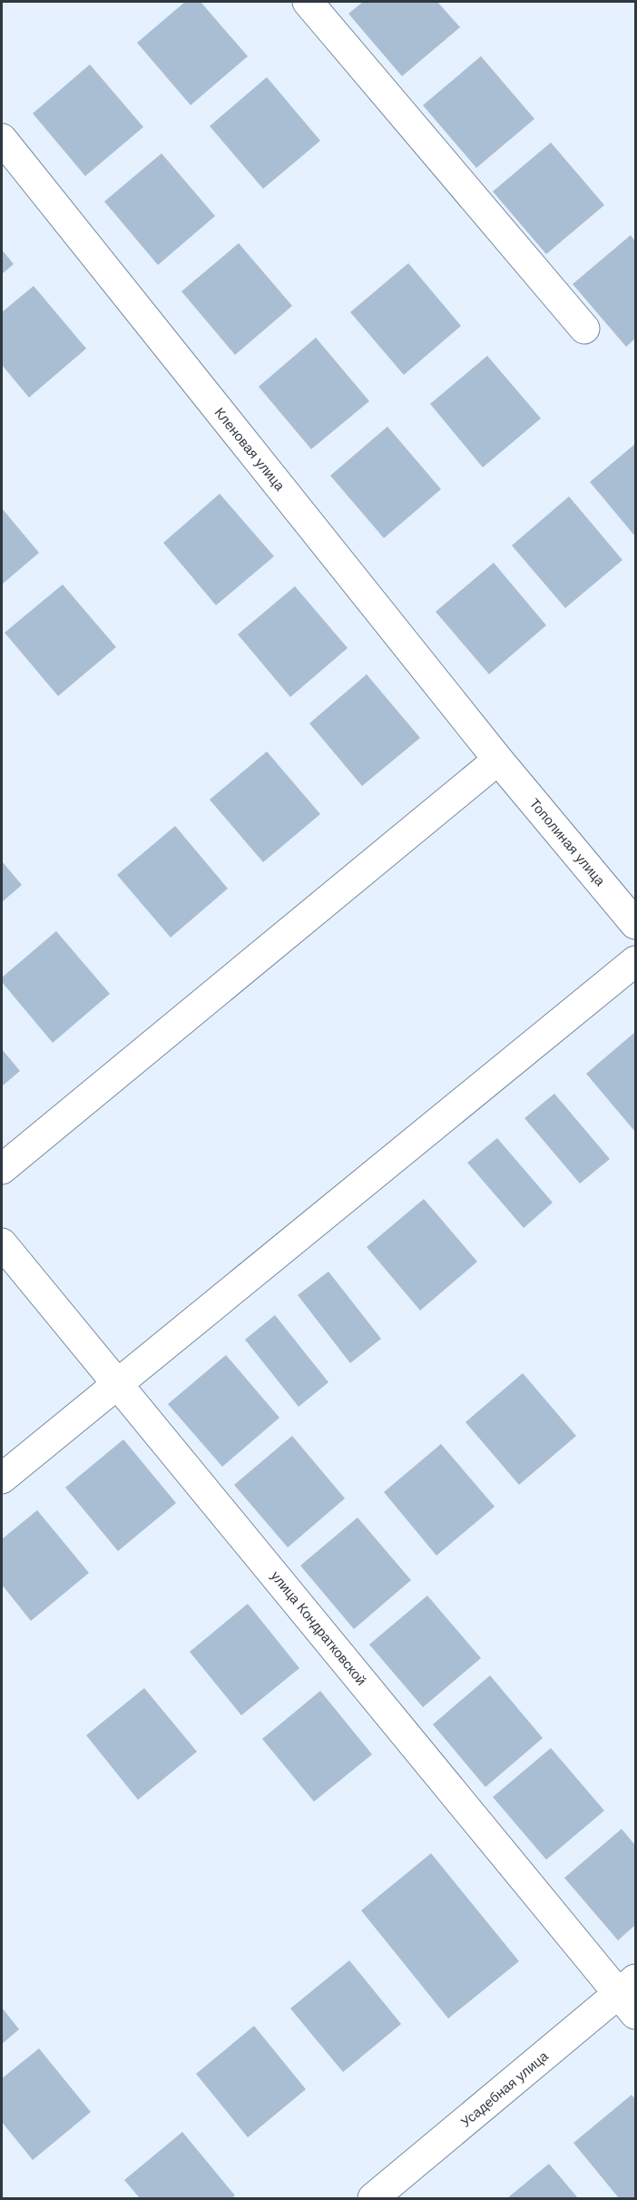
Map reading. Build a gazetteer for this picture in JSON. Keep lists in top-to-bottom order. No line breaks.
{"streets":{"street":["Кленовая улица","Тополиная улица","улица Кондратковской","Усадебная улица"]},"crossings":[["Кленовая улица","Тополиная улица"],["улица Кондратковской","Усадебная улица"]]}
